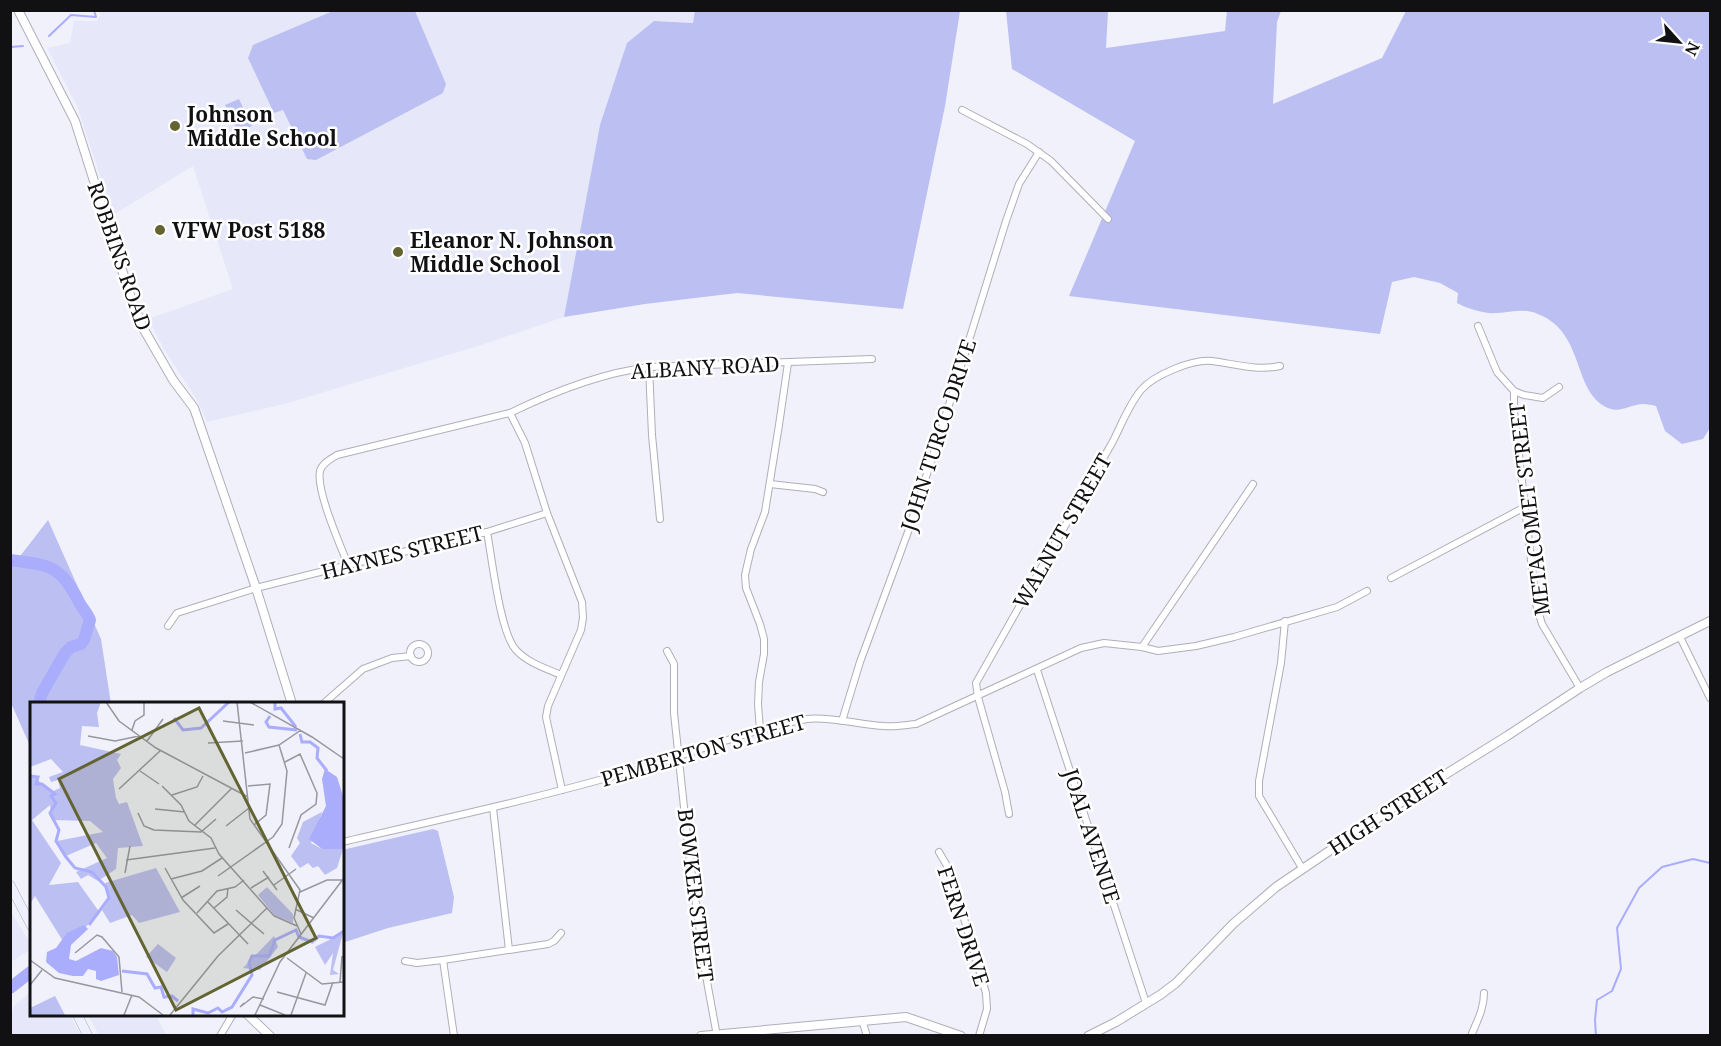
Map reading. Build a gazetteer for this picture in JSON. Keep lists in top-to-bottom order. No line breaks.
{"streets":{"street":["ROBBINS ROAD","ALBANY ROAD","JOHN TURCO DRIVE","METACOMET STREET","WALNUT STREET","HAYNES STREET","PEMBERTON STREET","HIGH STREET","JOAL AVENUE","BOWKER STREET","FERN DRIVE"]},"crossings":[["ROBBINS ROAD","HAYNES STREET"],["ALBANY ROAD","HAYNES STREET"],["JOHN TURCO DRIVE","PEMBERTON STREET"],["METACOMET STREET","HIGH STREET"],["WALNUT STREET","PEMBERTON STREET"],["PEMBERTON STREET","JOAL AVENUE"],["PEMBERTON STREET","BOWKER STREET"],["HIGH STREET","JOAL AVENUE"]],"places":["Johnson Middle School","VFW Post 5188","Eleanor N. Johnson Middle School"],"north":"bottom right"}
